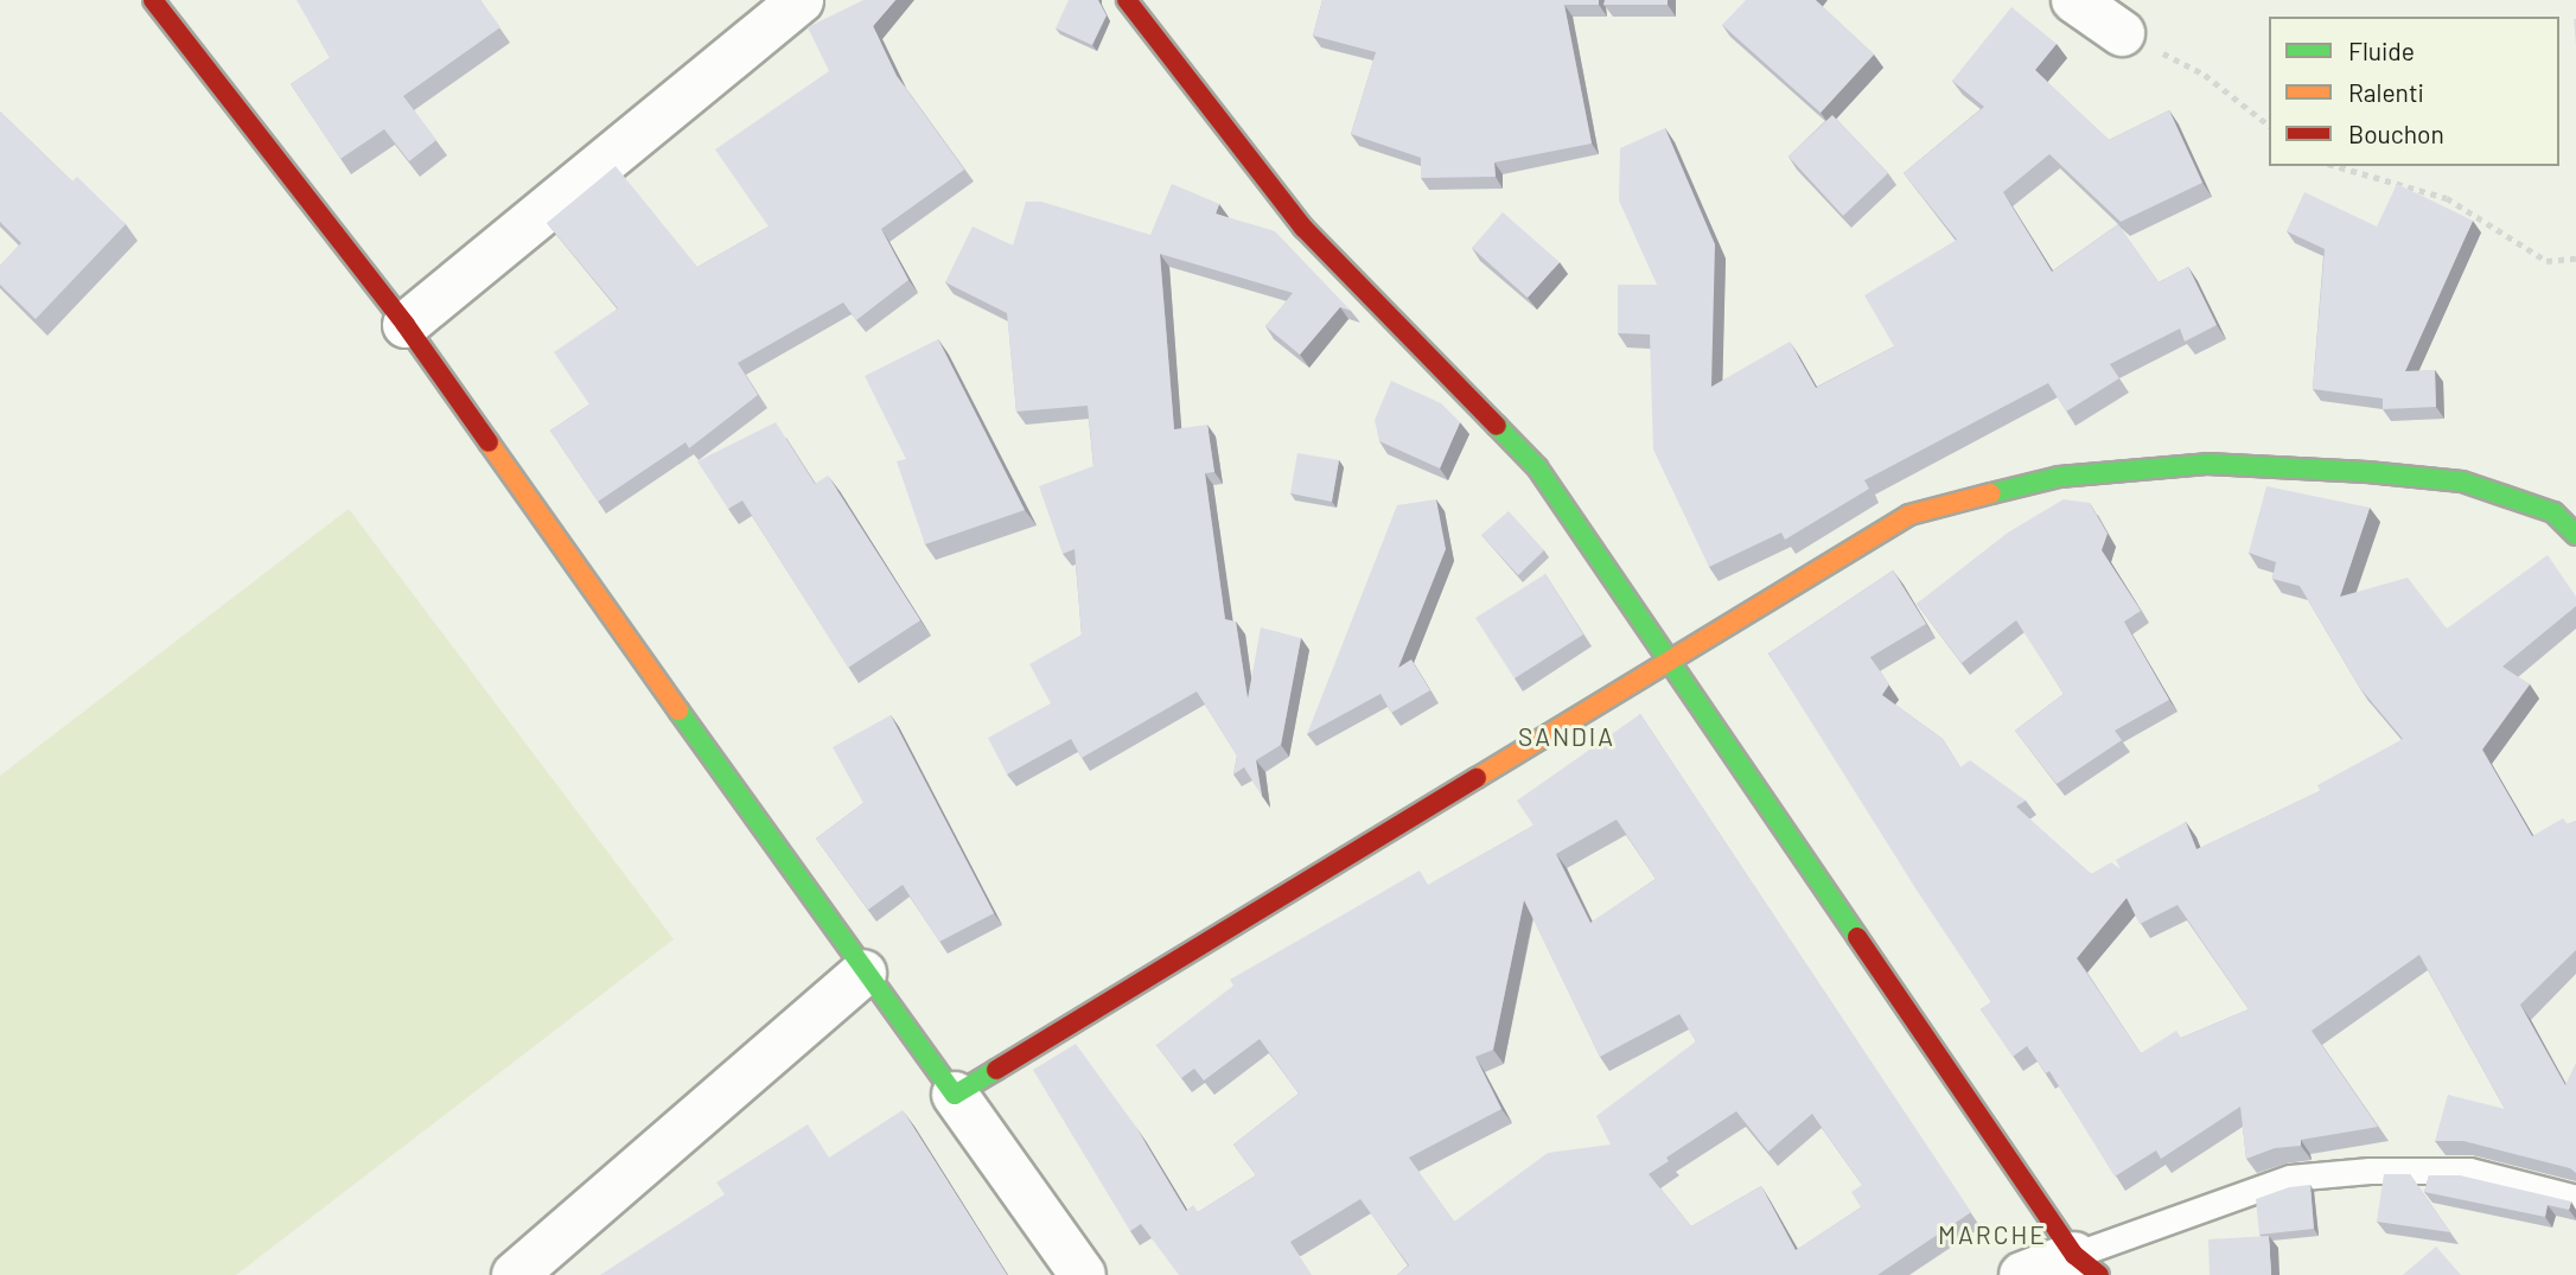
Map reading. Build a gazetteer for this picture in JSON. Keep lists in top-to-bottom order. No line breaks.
{"districts":["SANDIA","MARCHE"],"legend":["Fluide","Ralenti","Bouchon"]}
